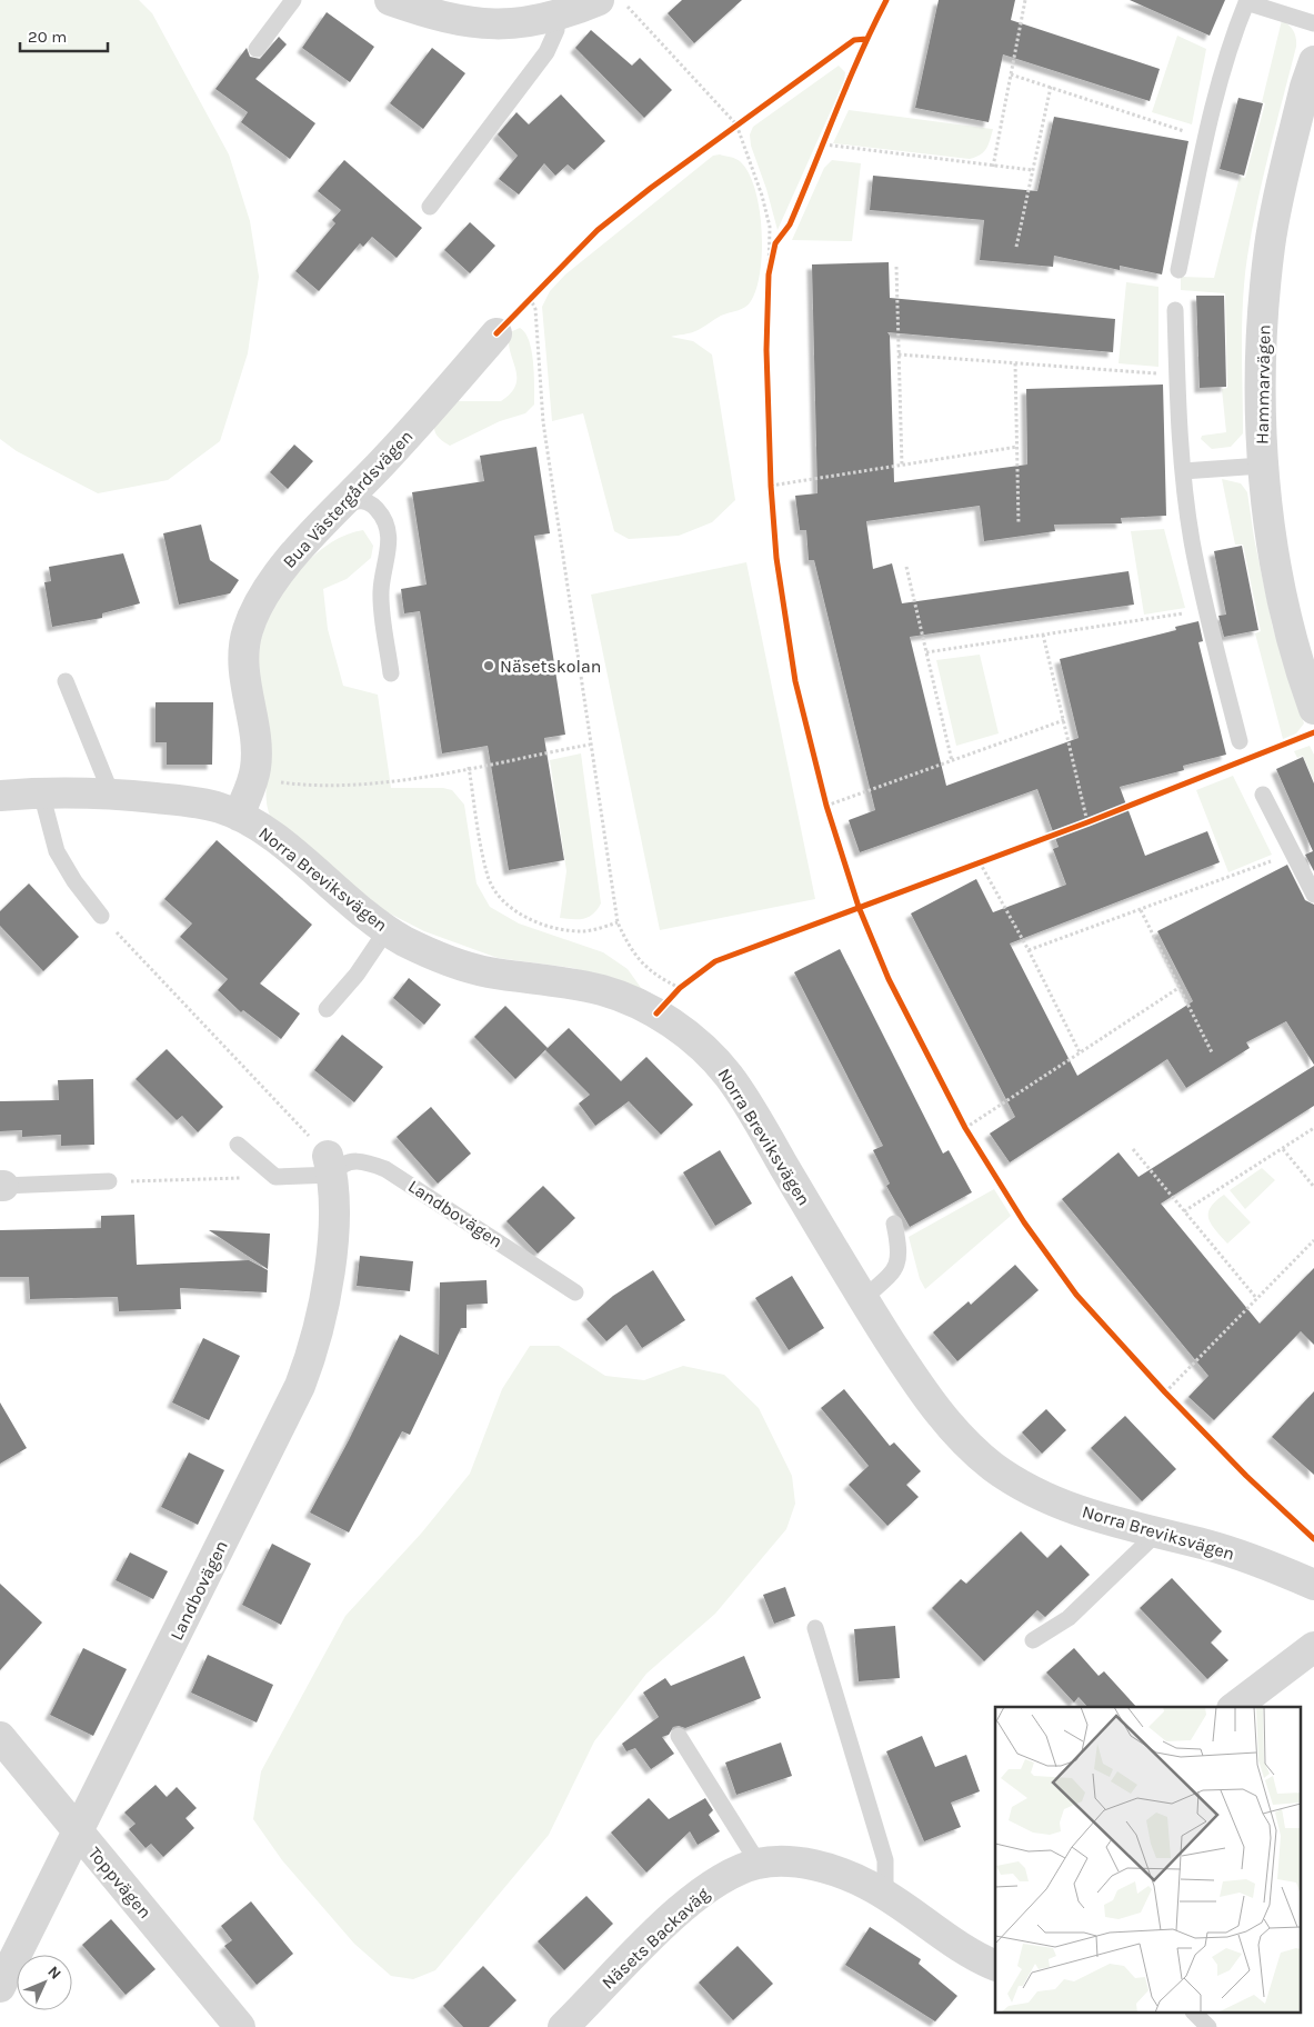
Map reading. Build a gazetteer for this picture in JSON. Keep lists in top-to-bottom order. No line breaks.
{"streets":{"street":["Hammarvägen","Bua Västergårdsvägen","Norra Breviksvägen","Landbovägen","Toppvägen","Näsets Backaväg"]},"crossings":[["Bua Västergårdsvägen","Norra Breviksvägen"],["Landbovägen","Toppvägen"]],"places":["Näsetskolan"],"scale_bar":"20 m","north":"top right"}
